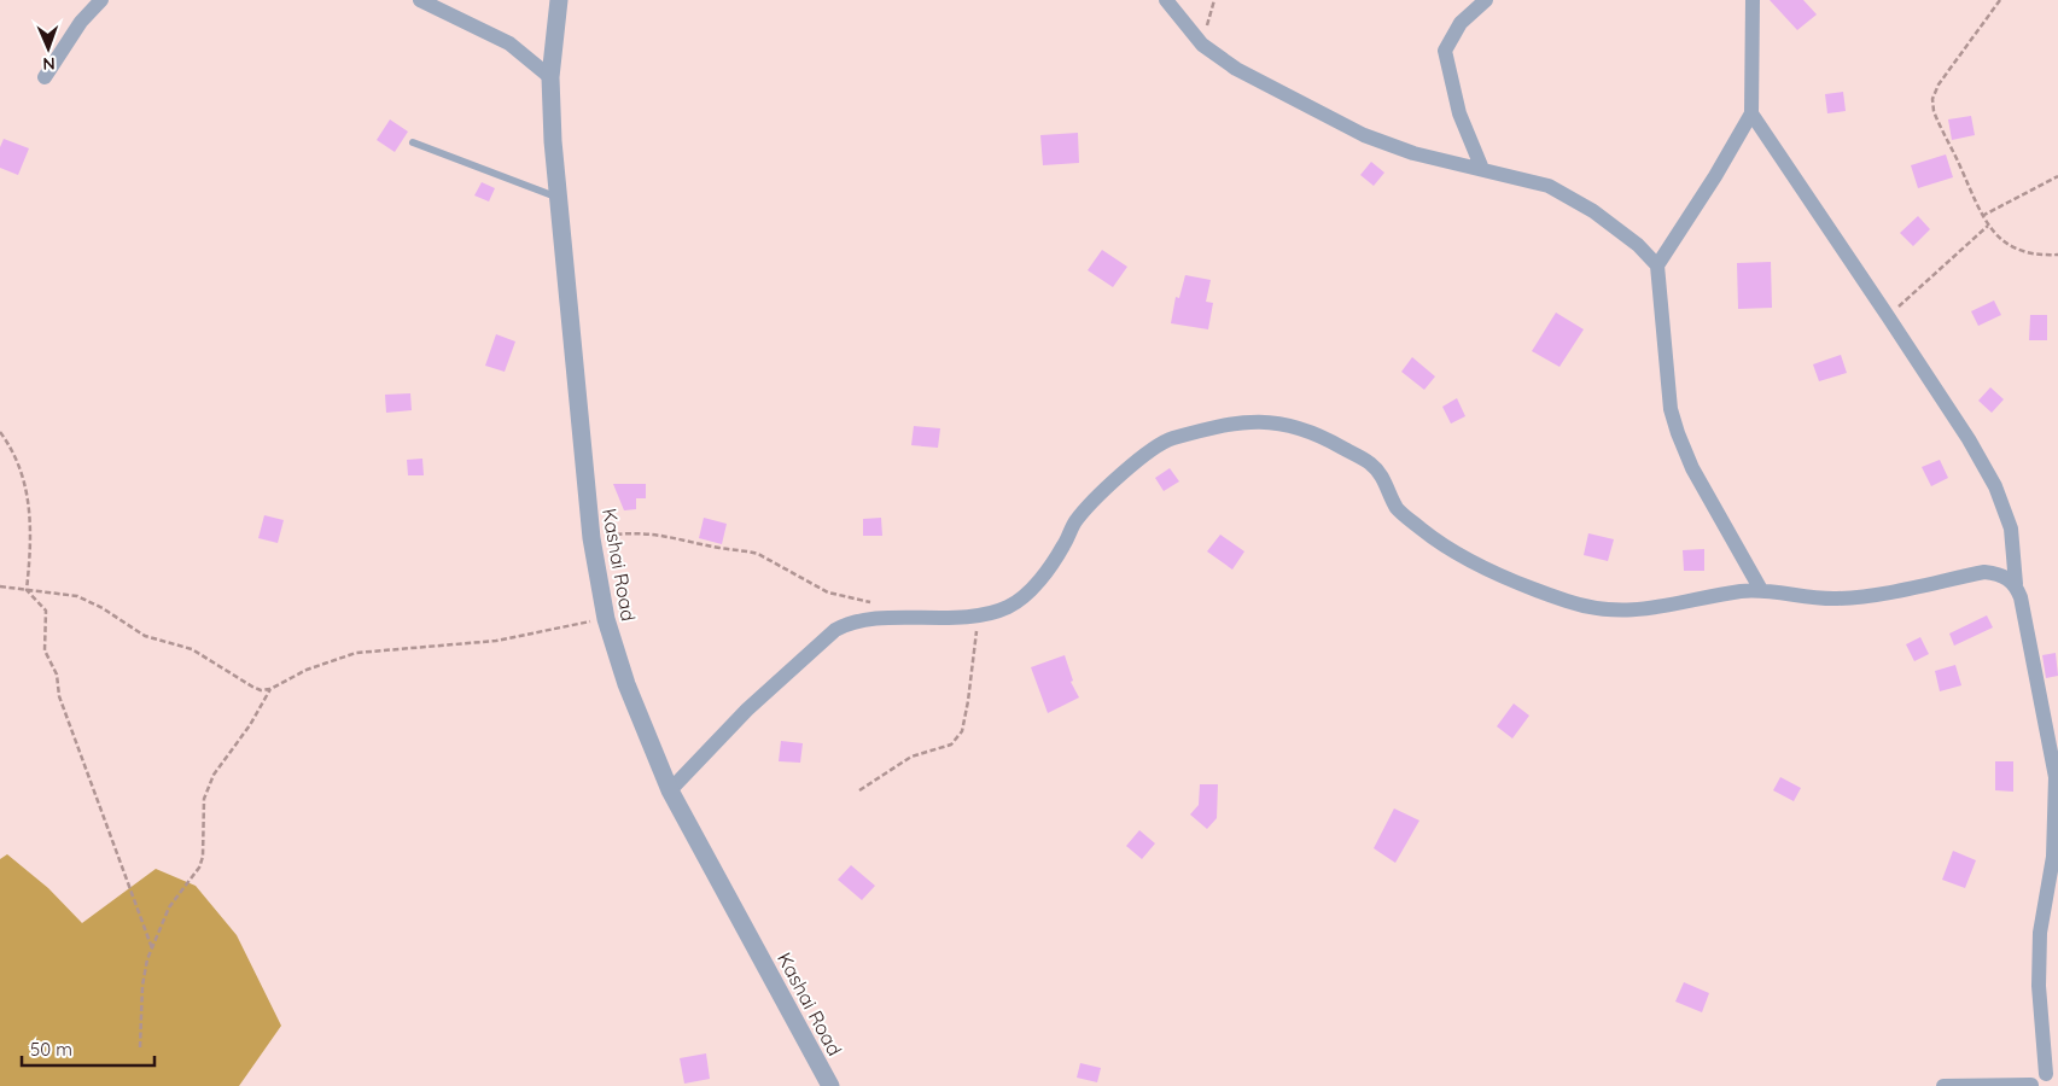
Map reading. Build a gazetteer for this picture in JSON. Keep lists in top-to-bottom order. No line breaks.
{"streets":{"street":["Kashai Road"]},"scale_bar":"50 m","north":"bottom"}
